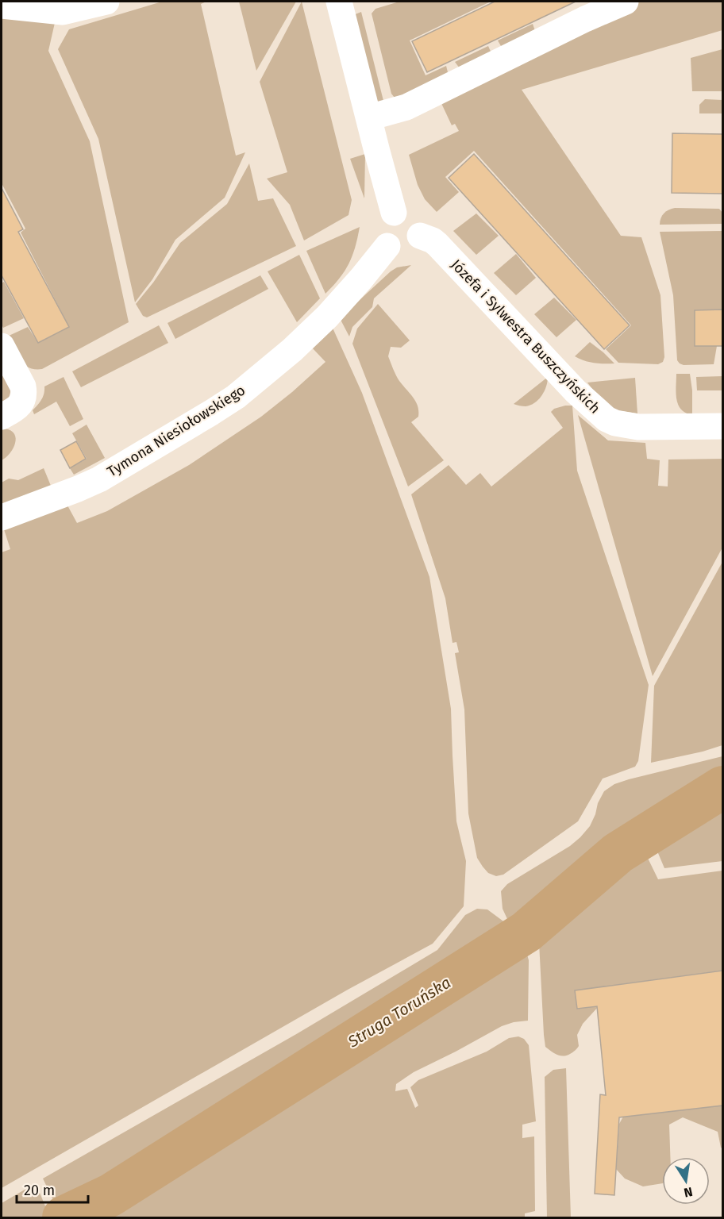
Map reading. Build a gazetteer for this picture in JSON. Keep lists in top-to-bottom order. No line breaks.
{"streets":{"street":["Józefa i Sylwestra Buszczyńskich","Tymona Niesiołowskiego"]},"crossings":[["Józefa i Sylwestra Buszczyńskich","Tymona Niesiołowskiego"]],"water":["Struga Toruńska"],"scale_bar":"20 m","north":"bottom"}
